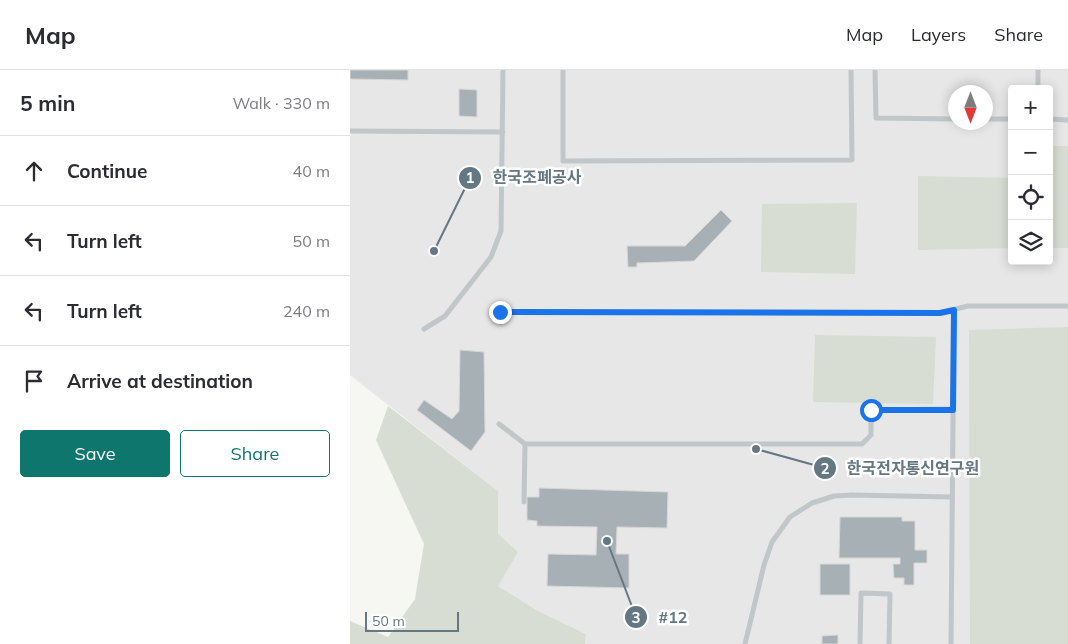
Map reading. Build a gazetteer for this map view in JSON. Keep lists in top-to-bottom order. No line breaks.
{"places":["한국조폐공사","한국전자통신연구원","#12"],"scale_bar":"50 m","north":"bottom","page":{"header":"Map","nav":["Map","Layers","Share"],"heading":["5 min","Walk · 330 m"],"map_buttons":["+","−"],"list":[["Continue","40 m"],["Turn left","50 m"],["Turn left","240 m"],"Arrive at destination"],"buttons":["Save","Share"],"scale":"50 m"}}
